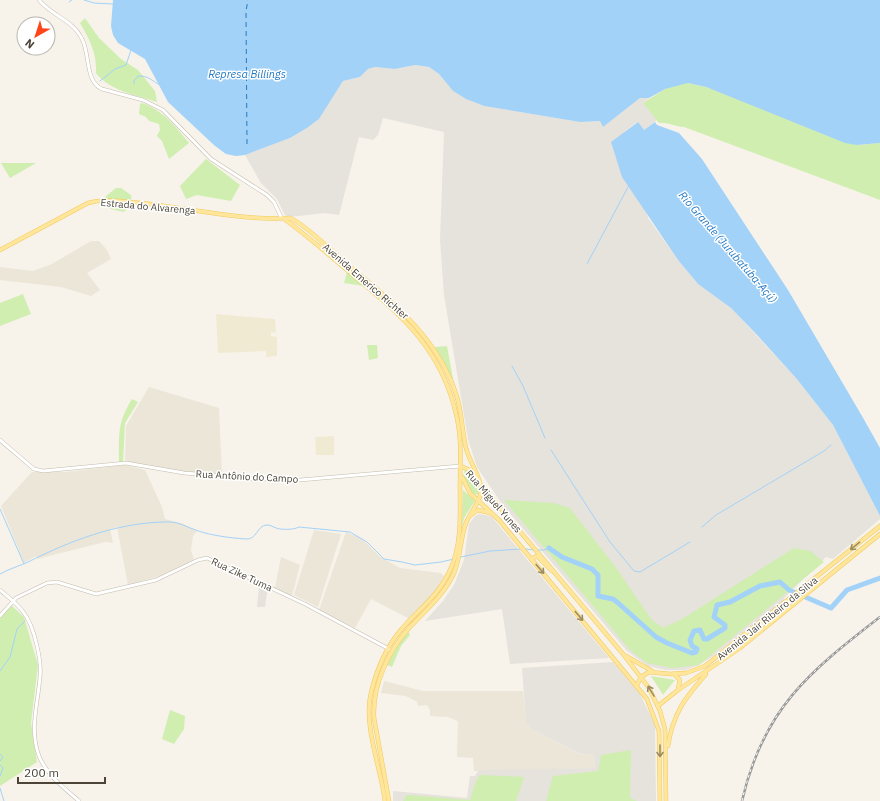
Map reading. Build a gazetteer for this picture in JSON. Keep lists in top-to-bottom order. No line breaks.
{"streets":{"main road":["Estrada do Alvarenga","Avenida Emerico Richter","Rua Miguel Yunes","Avenida Jair Ribeiro da Silva"],"street":["Rua Antônio do Campo","Rua Zike Tuma"]},"crossings":[["Estrada do Alvarenga","Avenida Emerico Richter"],["Avenida Emerico Richter","Rua Antônio do Campo"],["Avenida Emerico Richter","Rua Miguel Yunes"],["Rua Antônio do Campo","Rua Miguel Yunes"],["Rua Miguel Yunes","Avenida Jair Ribeiro da Silva"]],"water":["Represa Billings","Rio Grande (Jurubatuba-Açú)"],"scale_bar":"200 m","north":"bottom left"}
